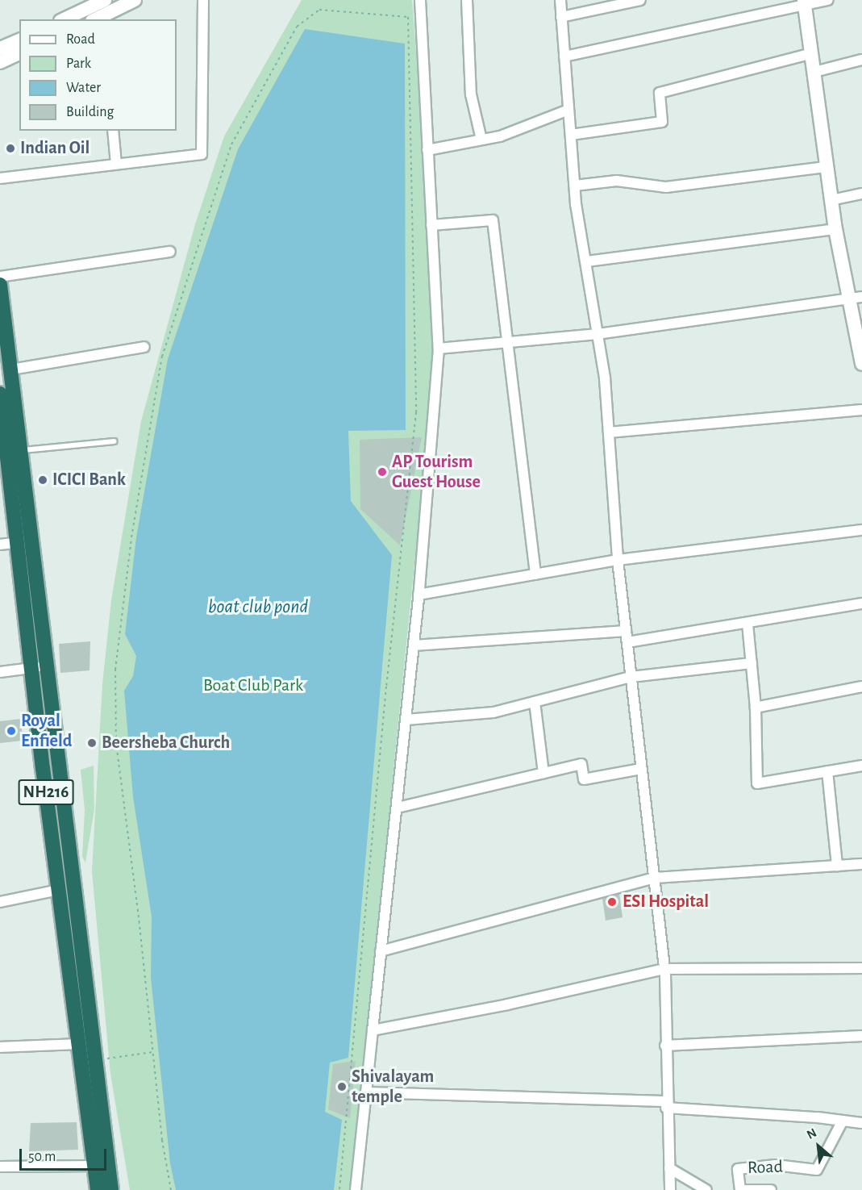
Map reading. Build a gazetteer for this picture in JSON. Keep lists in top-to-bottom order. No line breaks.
{"streets":{"highway":["NH216"],"street":["Road"]},"water":["boat club pond"],"parks":["Boat Club Park"],"places":["Indian Oil","AP Tourism Guest House","ICICI Bank","Royal Enfield","Beersheba Church","ESI Hospital","Shivalayam temple"],"legend":["Road","Park","Water","Building"],"scale_bar":"50 m","north":"top left"}
